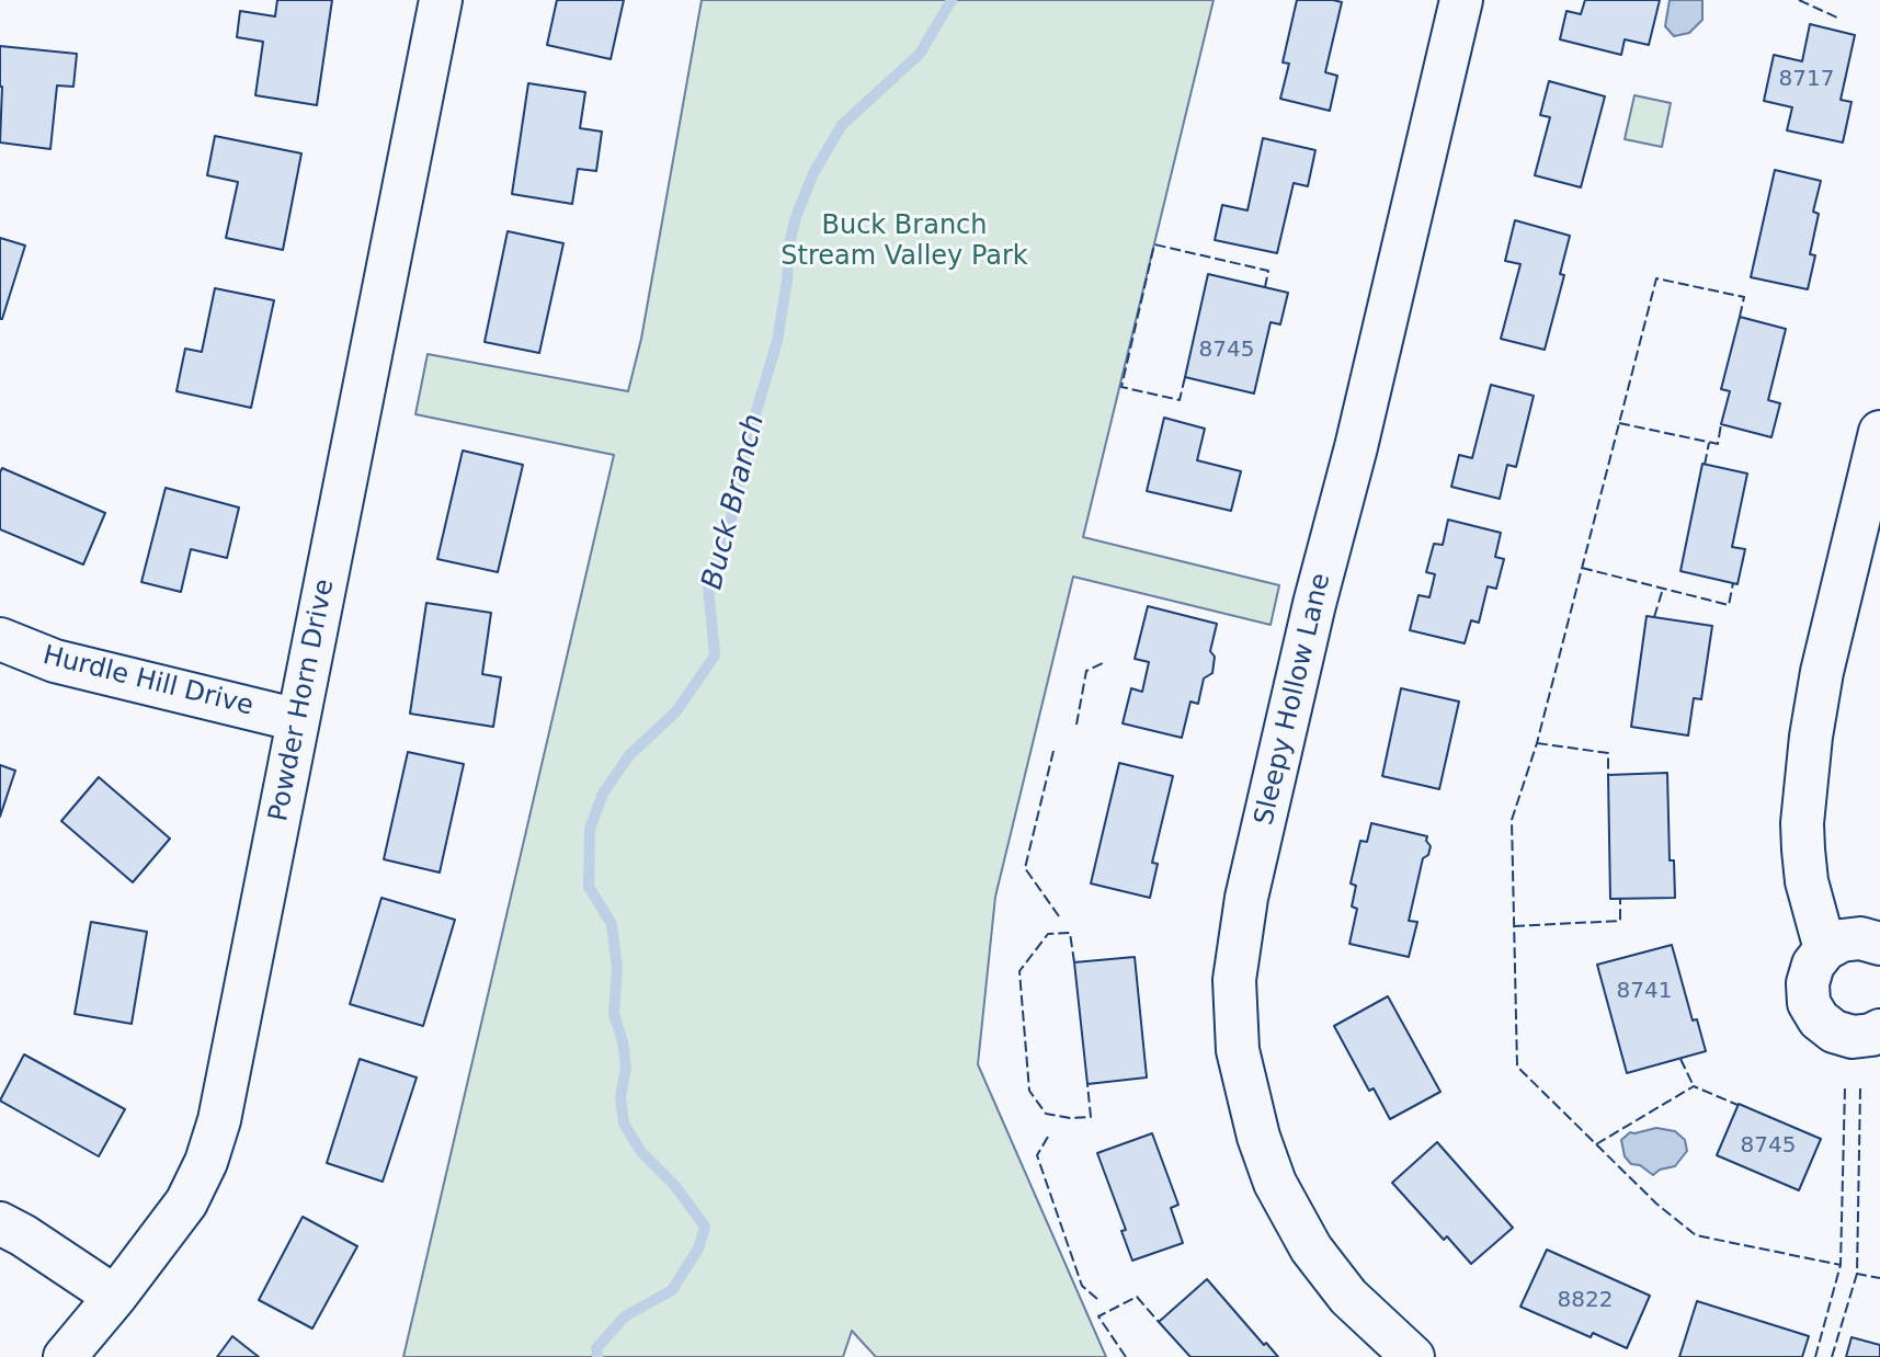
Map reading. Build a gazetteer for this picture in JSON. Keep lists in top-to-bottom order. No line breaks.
{"streets":{"street":["Hurdle Hill Drive","Sleepy Hollow Lane","Powder Horn Drive"]},"crossings":[["Hurdle Hill Drive","Powder Horn Drive"]],"water":["Buck Branch"],"parks":["Buck Branch Stream Valley Park"],"house_numbers":["8717","8745","8741","8745","8822"]}
